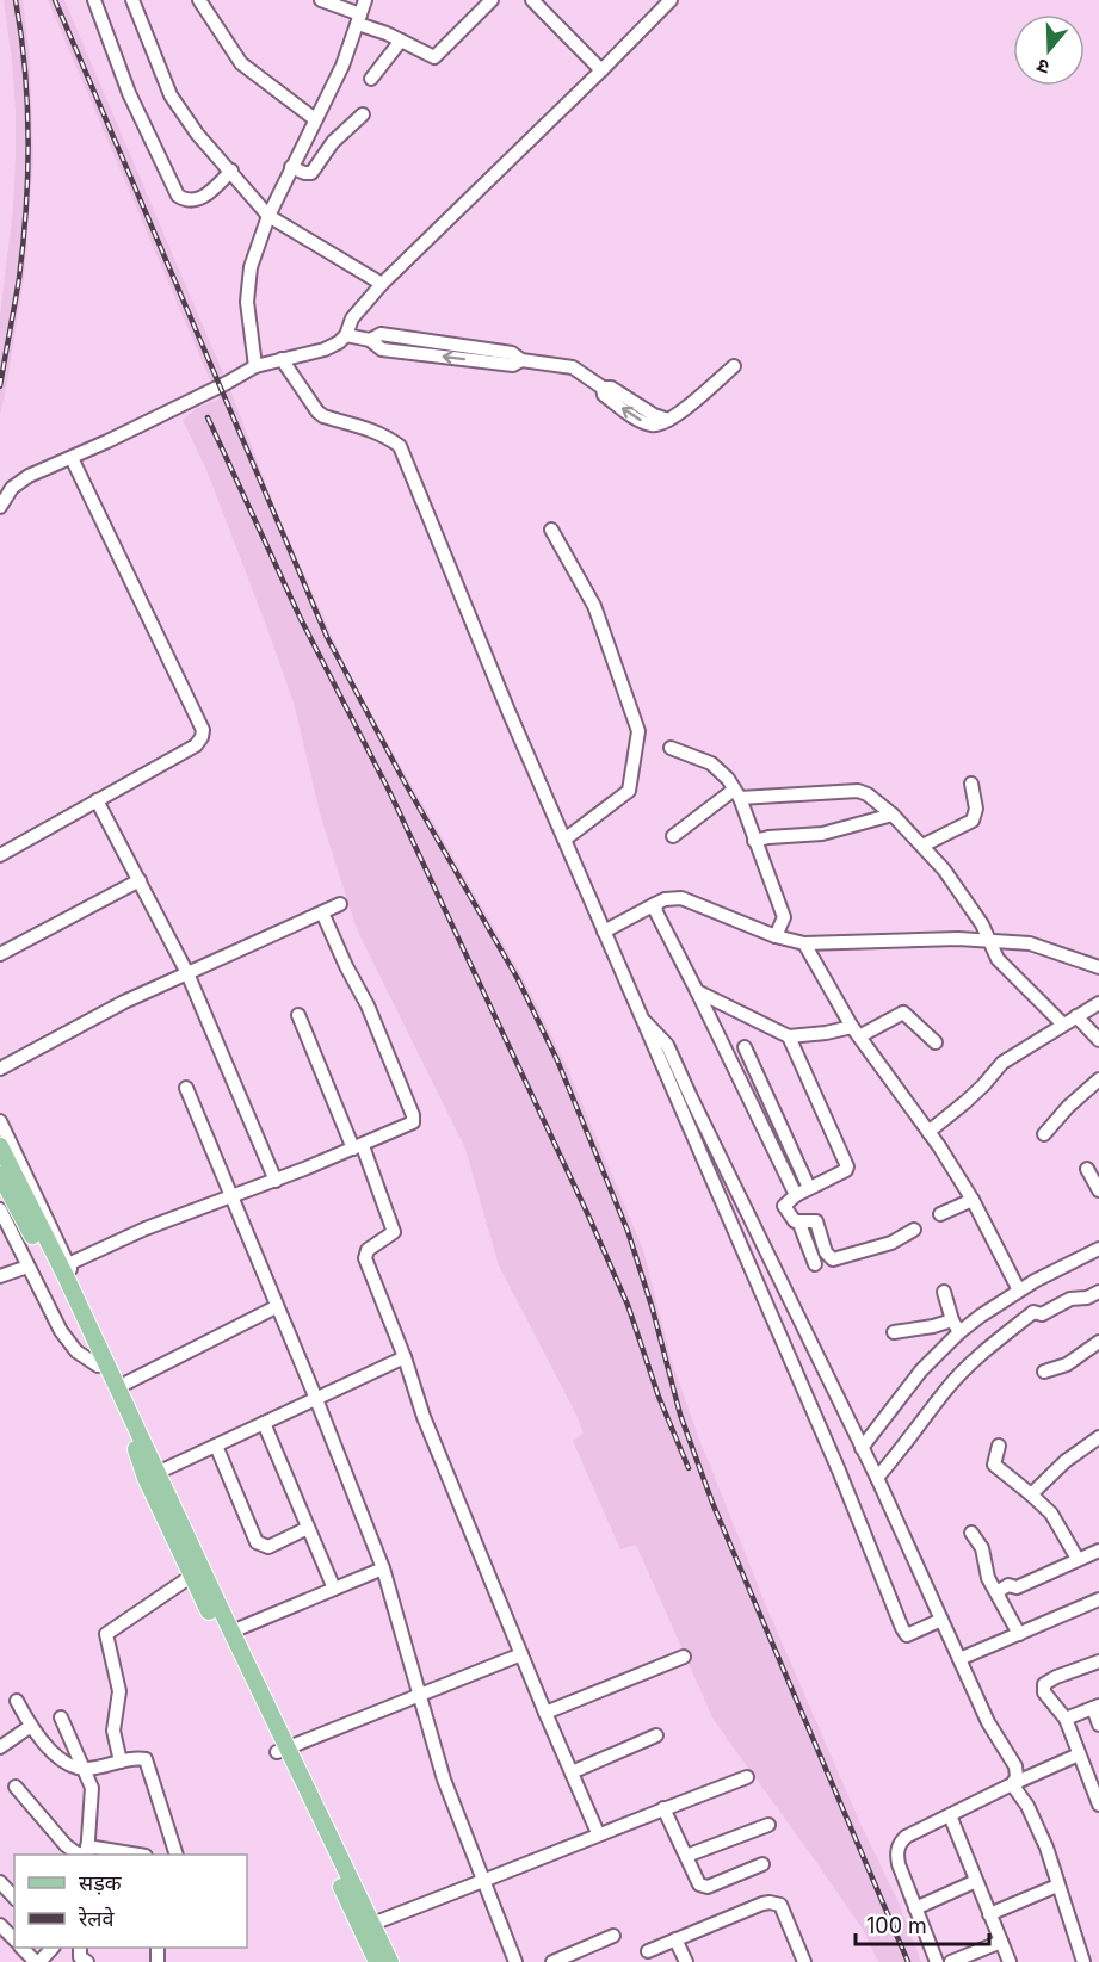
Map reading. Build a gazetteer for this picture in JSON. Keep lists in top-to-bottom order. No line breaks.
{"legend":["सड़क","रेलवे"],"scale_bar":"100 m","north":"bottom"}
